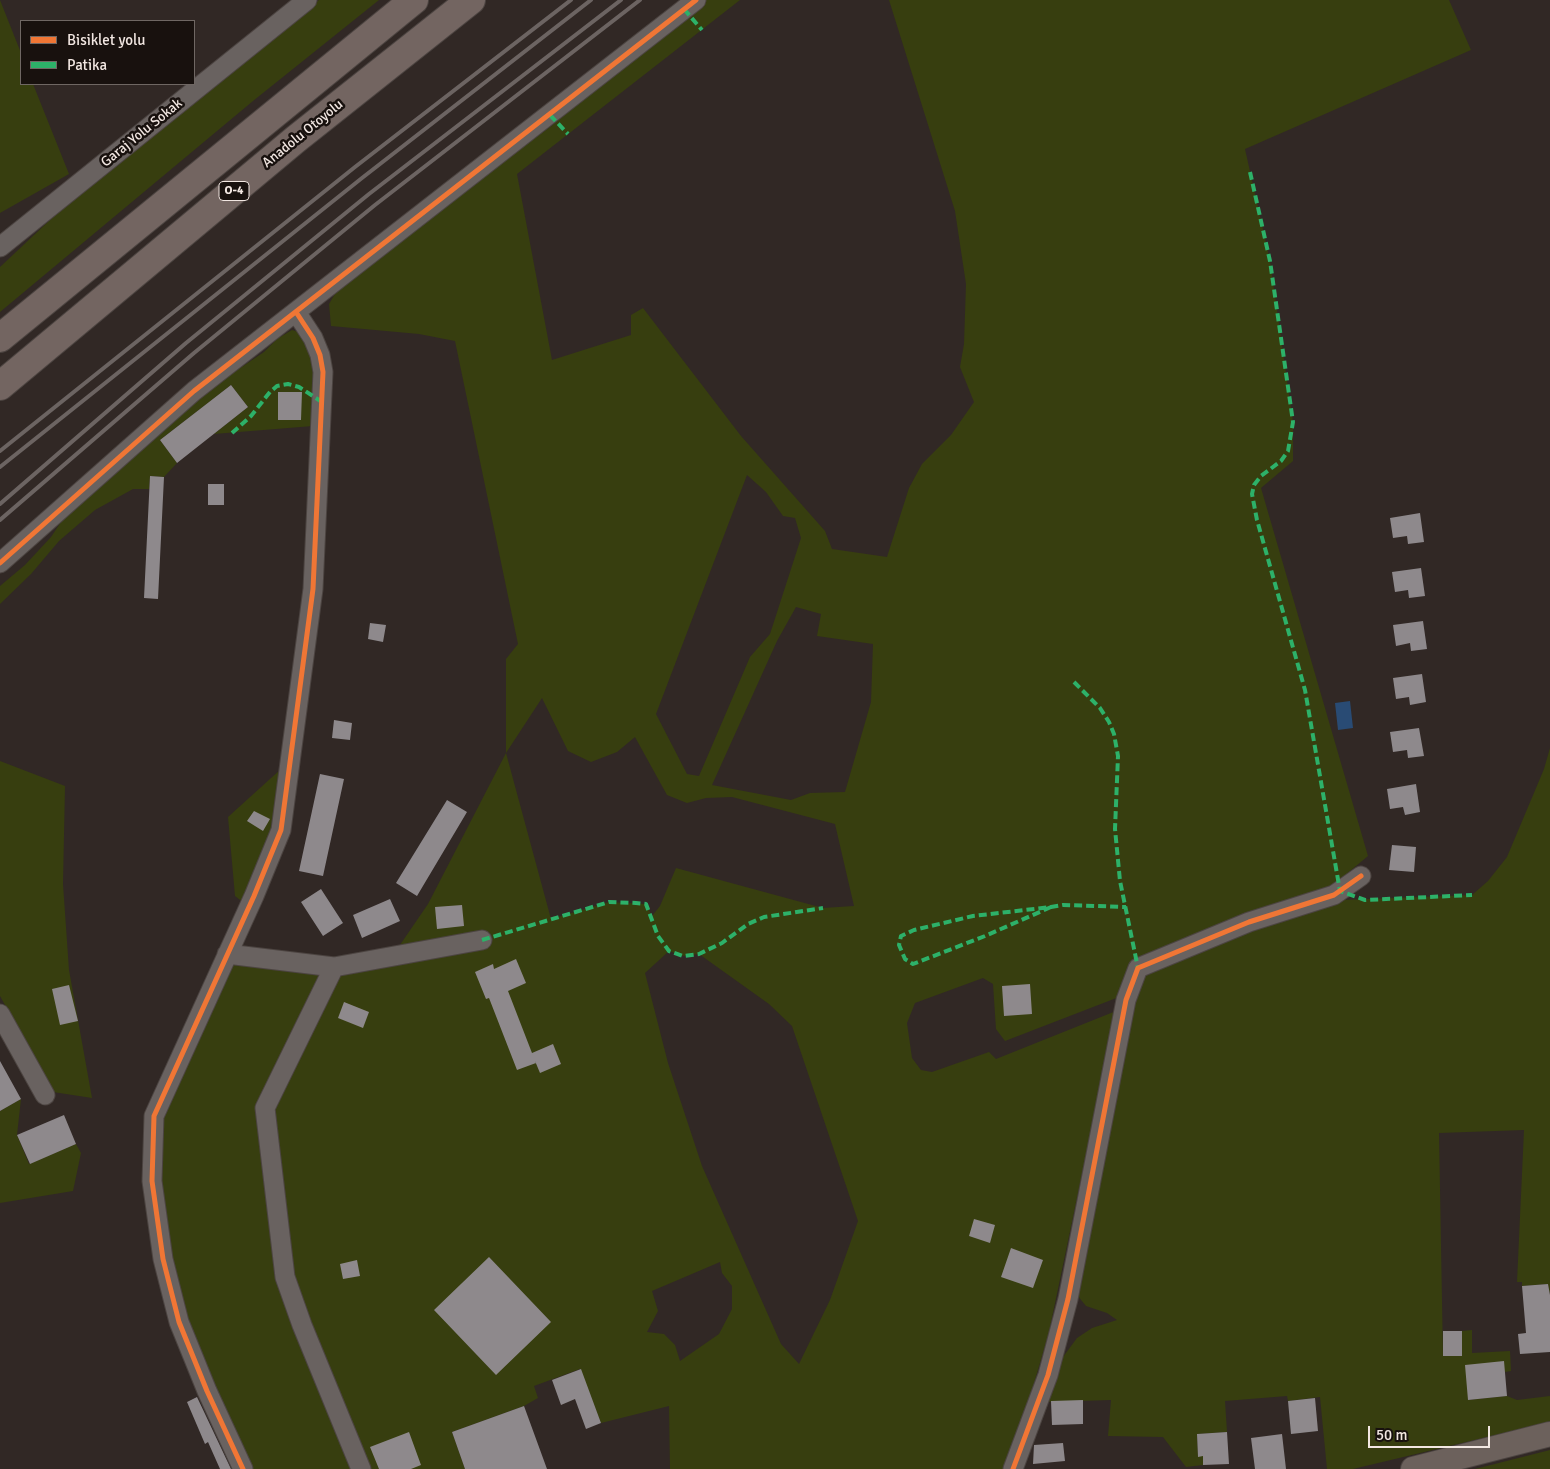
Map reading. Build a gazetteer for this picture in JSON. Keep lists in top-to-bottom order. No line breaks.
{"streets":{"highway":["Anadolu Otoyolu","O-4"],"street":["Garaj Yolu Sokak"]},"legend":["Bisiklet yolu","Patika"],"scale_bar":"50 m"}
